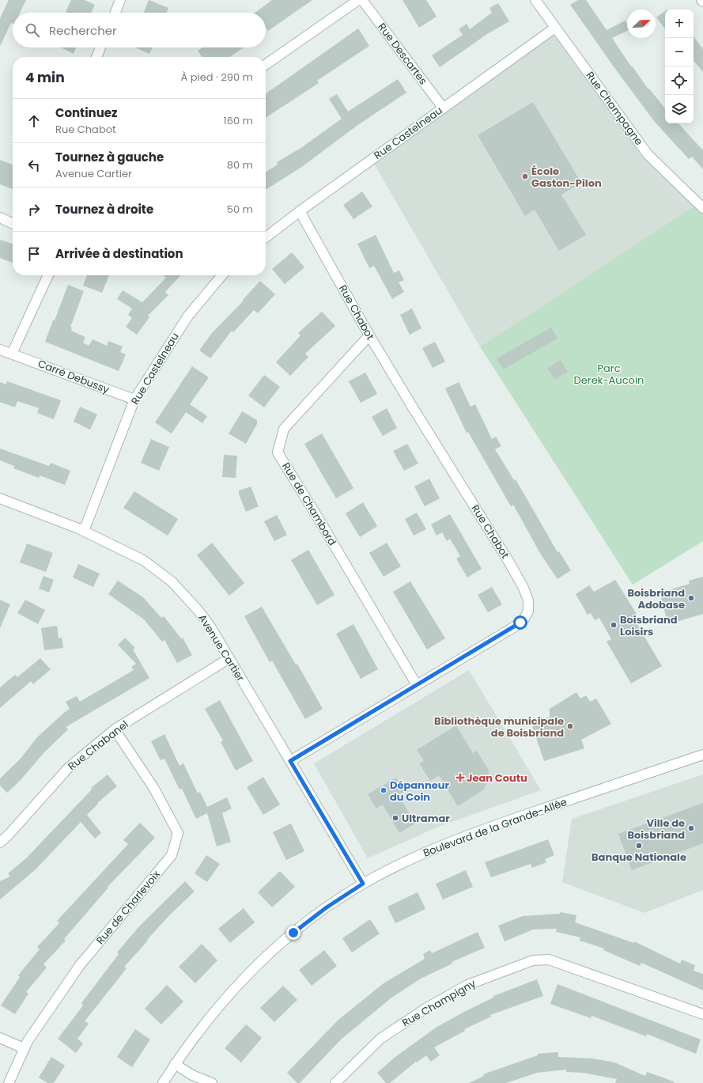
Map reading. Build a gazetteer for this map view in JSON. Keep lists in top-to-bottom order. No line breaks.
{"streets":{"street":["Rue Descartes","Rue Champagne","Rue Castelneau","Rue Chabot","Carré Debussy","Rue de Chambord","Avenue Cartier","Rue Chabanel","Boulevard de la Grande-Allée","Rue de Charlevoix","Rue Champigny"]},"crossings":[["Rue Descartes","Rue Castelneau"],["Rue Champagne","Rue Castelneau"],["Rue Castelneau","Rue Chabot"],["Rue Castelneau","Carré Debussy"],["Rue Castelneau","Avenue Cartier"],["Rue Chabot","Rue de Chambord"],["Rue Chabot","Avenue Cartier"],["Avenue Cartier","Rue Chabanel"],["Avenue Cartier","Boulevard de la Grande-Allée"],["Rue Chabanel","Rue de Charlevoix"]],"parks":["Parc Derek-Aucoin"],"places":{"other":["École Gaston-Pilon","Boisbriand Adobase","Boisbriand Loisirs","Bibliothèque municipale de Boisbriand","Dépanneur du Coin","Ultramar","Ville de Boisbriand","Banque Nationale"],"health":["Jean Coutu"]},"north":"top right","page":{"map_buttons":["+","−"],"search":"Rechercher","heading":["4 min","À pied · 290 m"],"list":[["Continuez","Rue Chabot","160 m"],["Tournez à gauche","Avenue Cartier","80 m"],["Tournez à droite","50 m"],"Arrivée à destination"]}}
